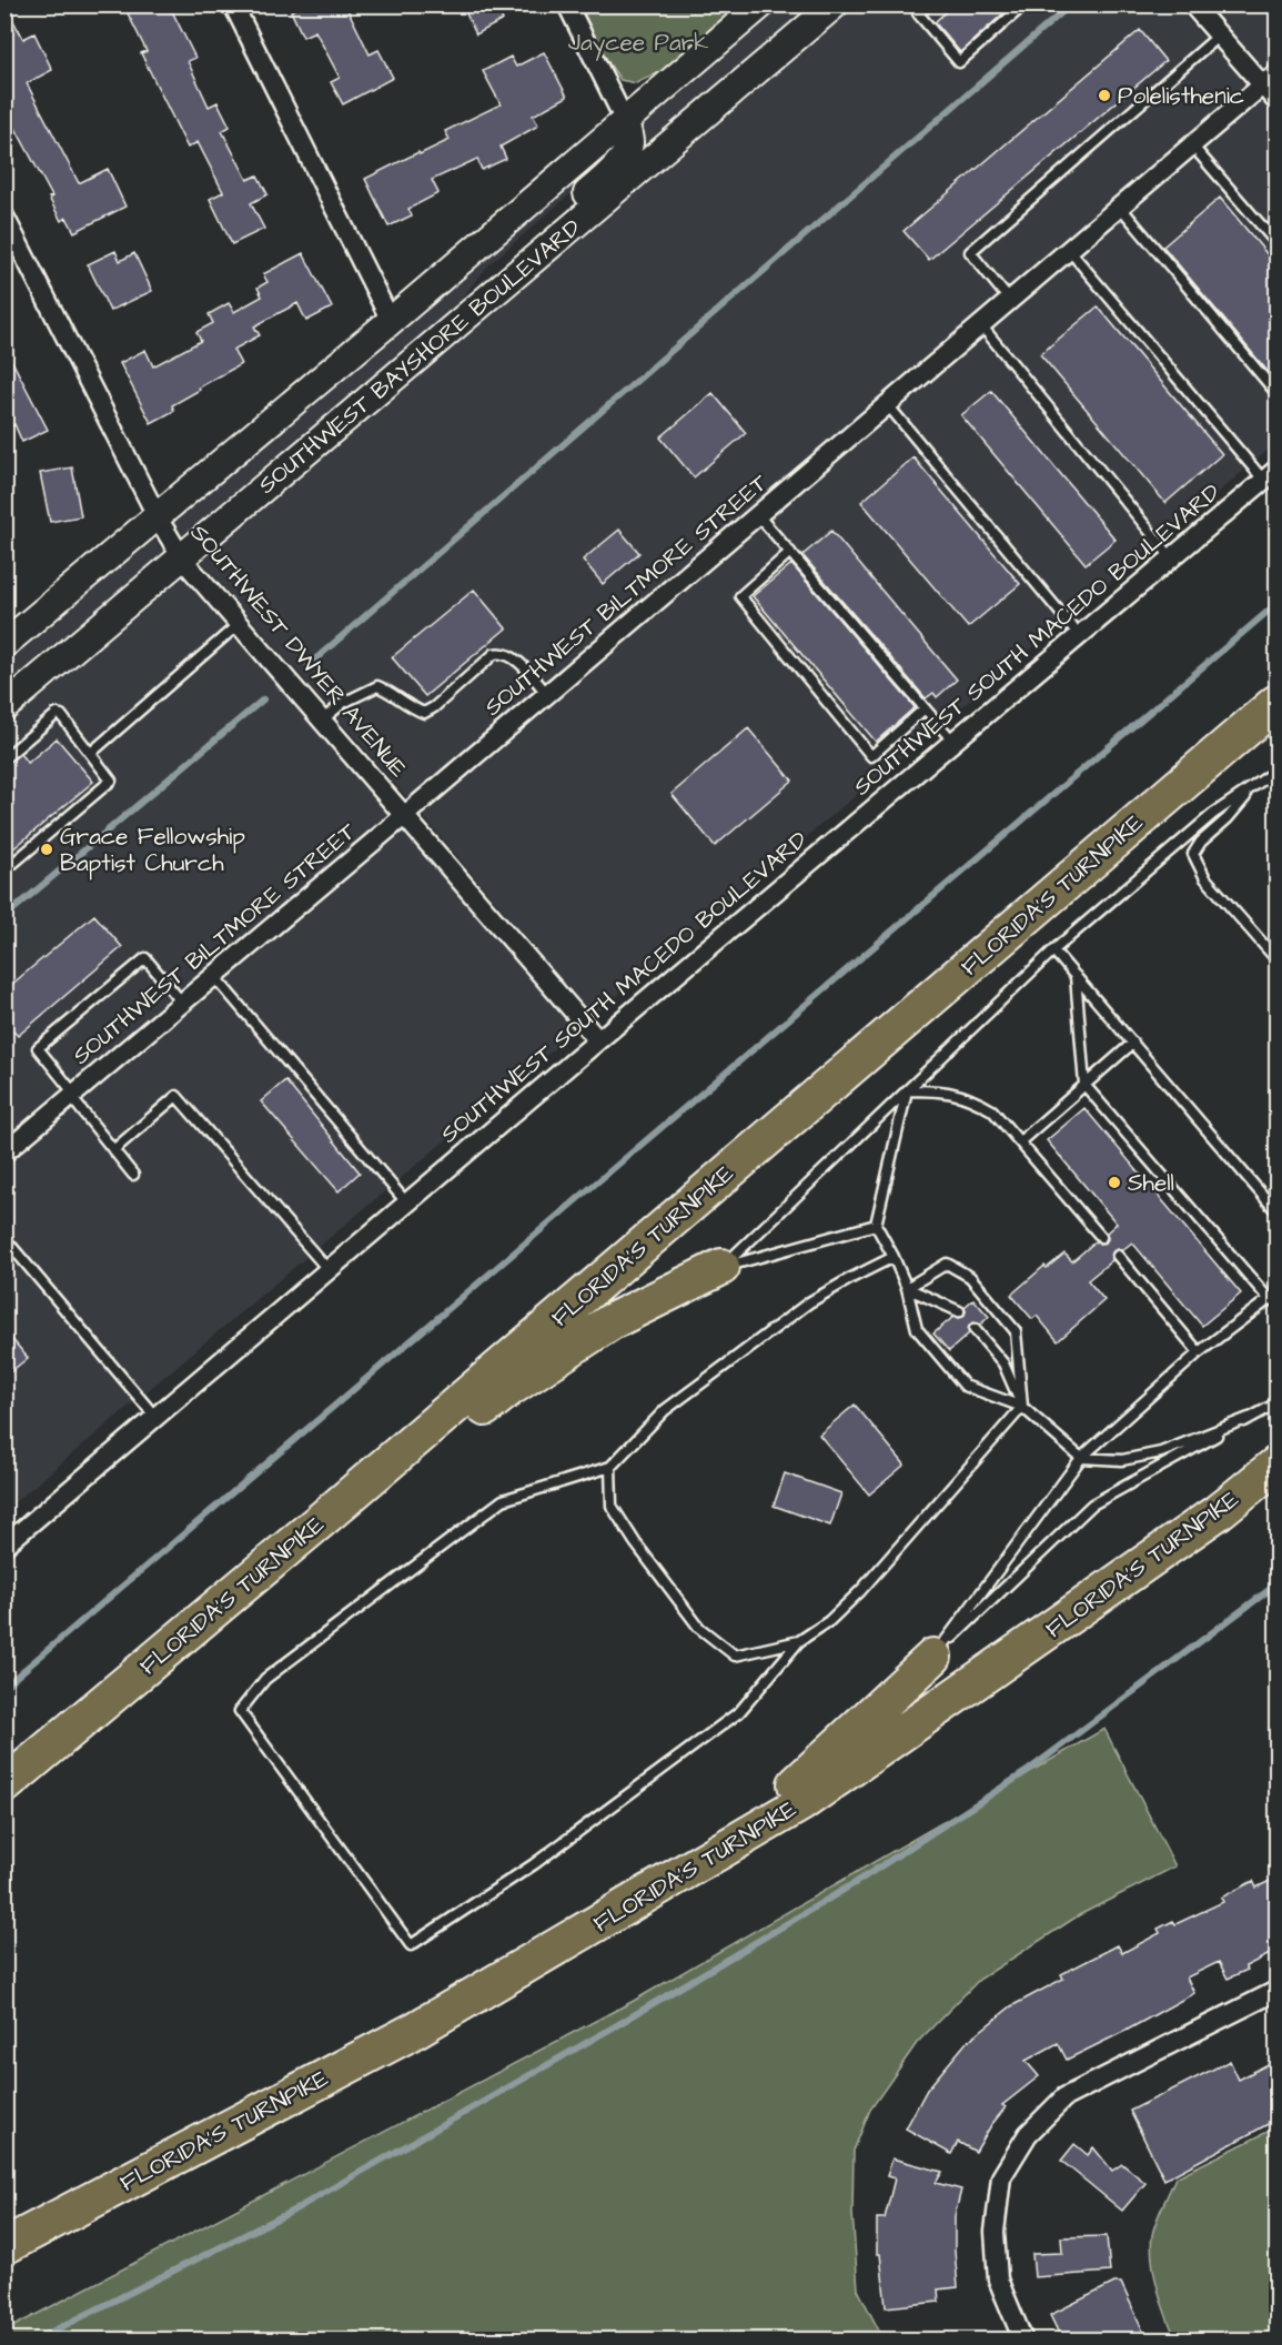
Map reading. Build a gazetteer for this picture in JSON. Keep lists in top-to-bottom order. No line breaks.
{"streets":{"highway":["FLORIDA'S TURNPIKE"],"main road":["SOUTHWEST BAYSHORE BOULEVARD"],"street":["SOUTHWEST BILTMORE STREET","SOUTHWEST SOUTH MACEDO BOULEVARD","SOUTHWEST DWYER AVENUE"]},"crossings":[["SOUTHWEST BAYSHORE BOULEVARD","SOUTHWEST DWYER AVENUE"],["SOUTHWEST BILTMORE STREET","SOUTHWEST DWYER AVENUE"],["SOUTHWEST SOUTH MACEDO BOULEVARD","SOUTHWEST DWYER AVENUE"]],"parks":["Jaycee Park"],"places":["Polelisthenic","Grace Fellowship Baptist Church","Shell"]}
